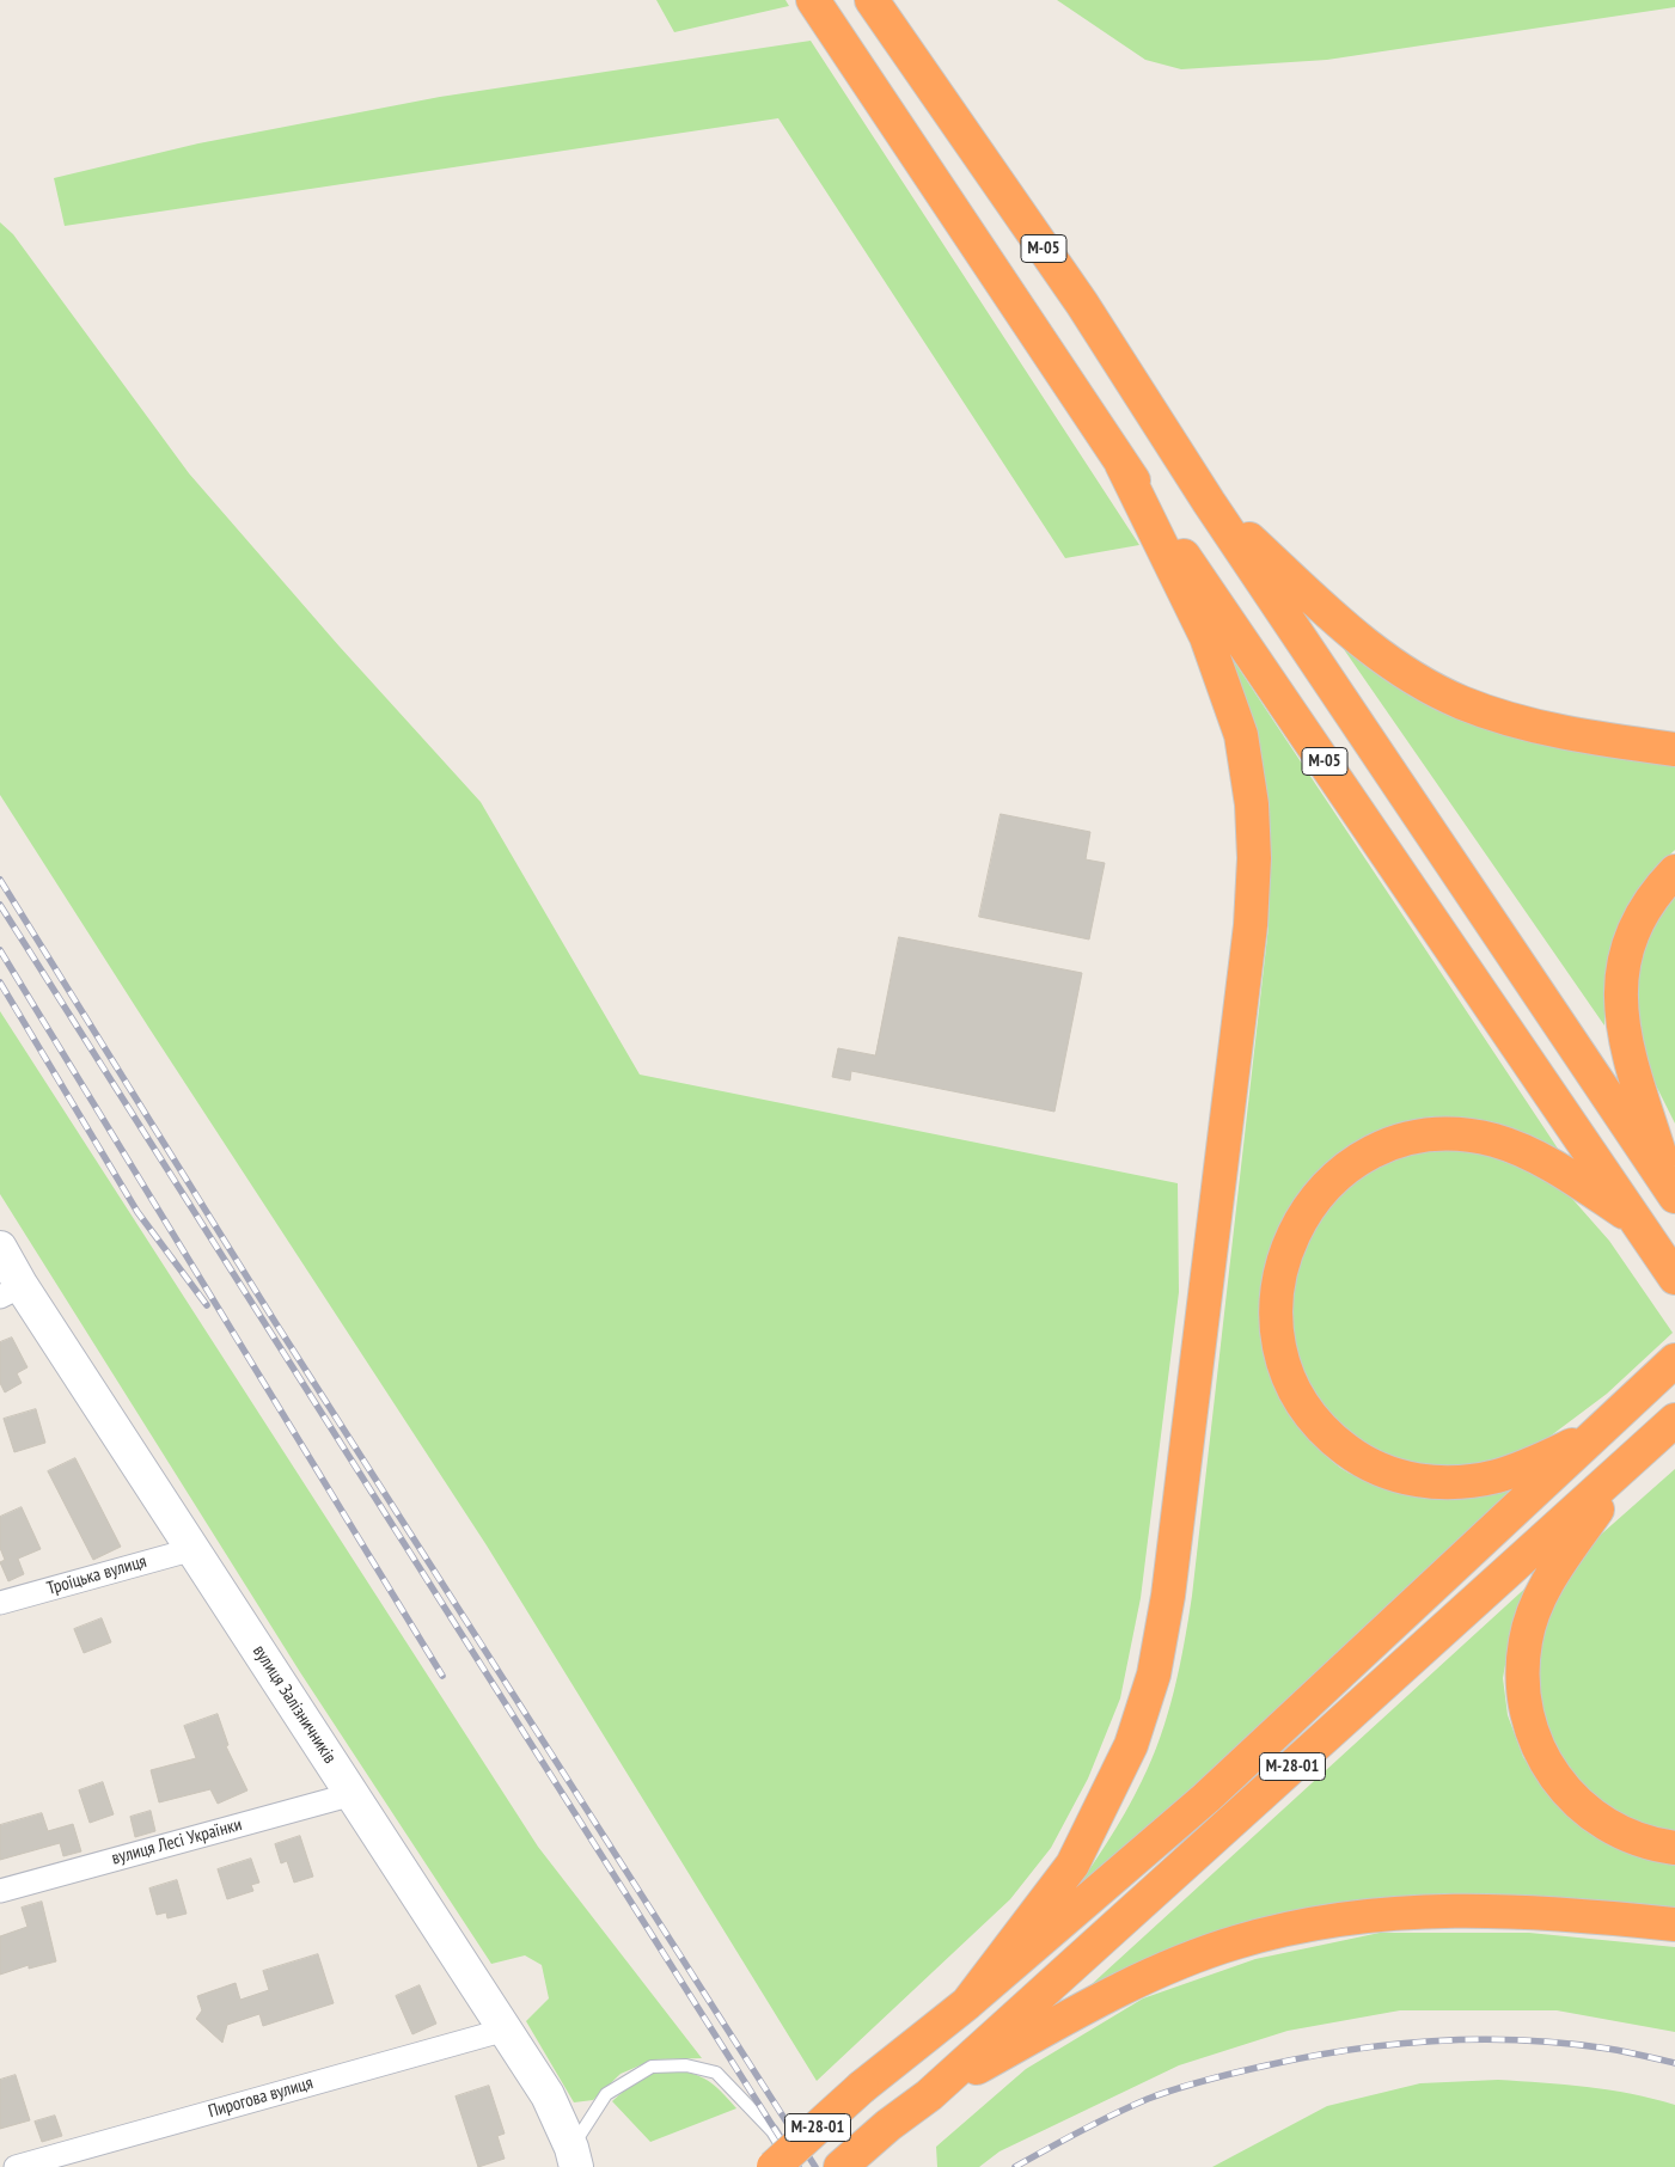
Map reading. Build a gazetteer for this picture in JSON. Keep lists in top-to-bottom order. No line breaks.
{"streets":{"highway":["М-05","М-28-01"],"street":["Троїцька вулиця","вулиця Залізничників","вулиця Лесі Українки","Пирогова вулиця"]},"crossings":[["Троїцька вулиця","вулиця Залізничників"],["вулиця Залізничників","вулиця Лесі Українки"],["вулиця Залізничників","Пирогова вулиця"]]}
